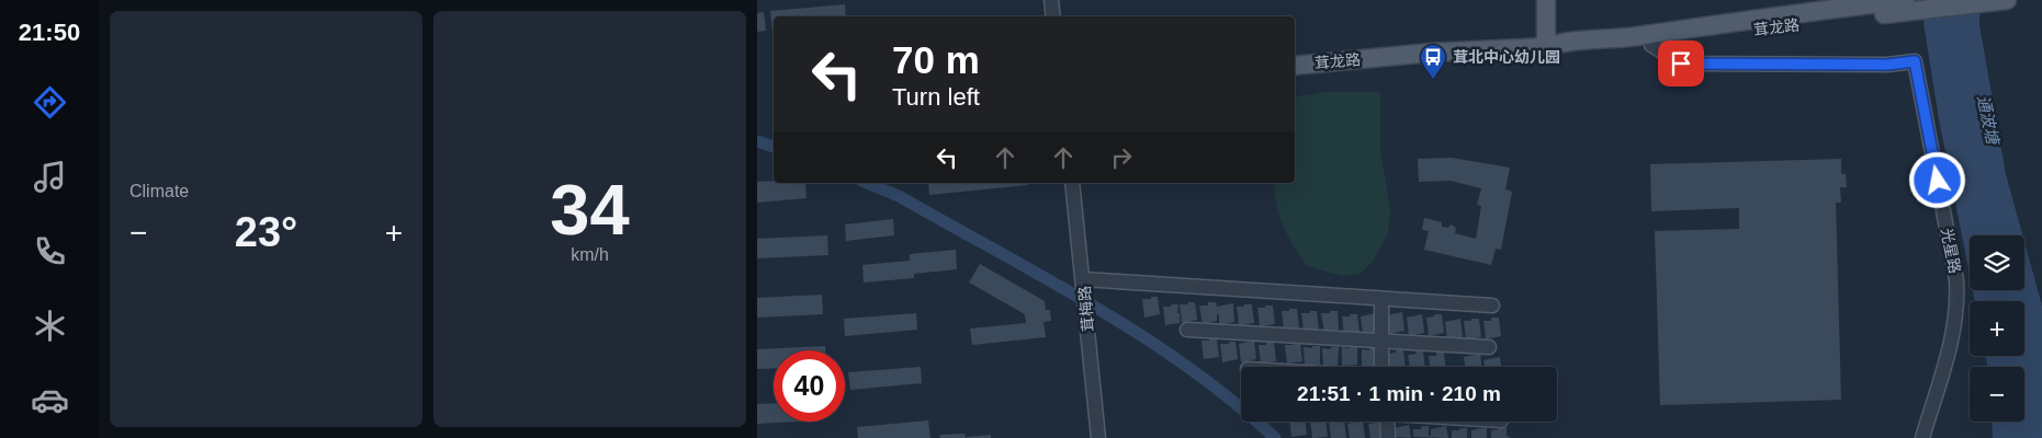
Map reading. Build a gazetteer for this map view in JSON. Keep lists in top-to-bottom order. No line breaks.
{"streets":{"main road":["茸龙路"],"street":["光星路","茸梅路"]},"crossings":[["茸龙路","光星路"]],"water":["通波塘"],"places":{"bus stop":["茸北中心幼儿园"]},"page":{"tabs":"21:50","tile":["Climate",["34","km/h"]],"turn":["70 m","Turn left"],"heat":["−","23°","+"],"map_buttons":["+","−"],"limit":"40","trip":"21:51 · 1 min · 210 m"}}
